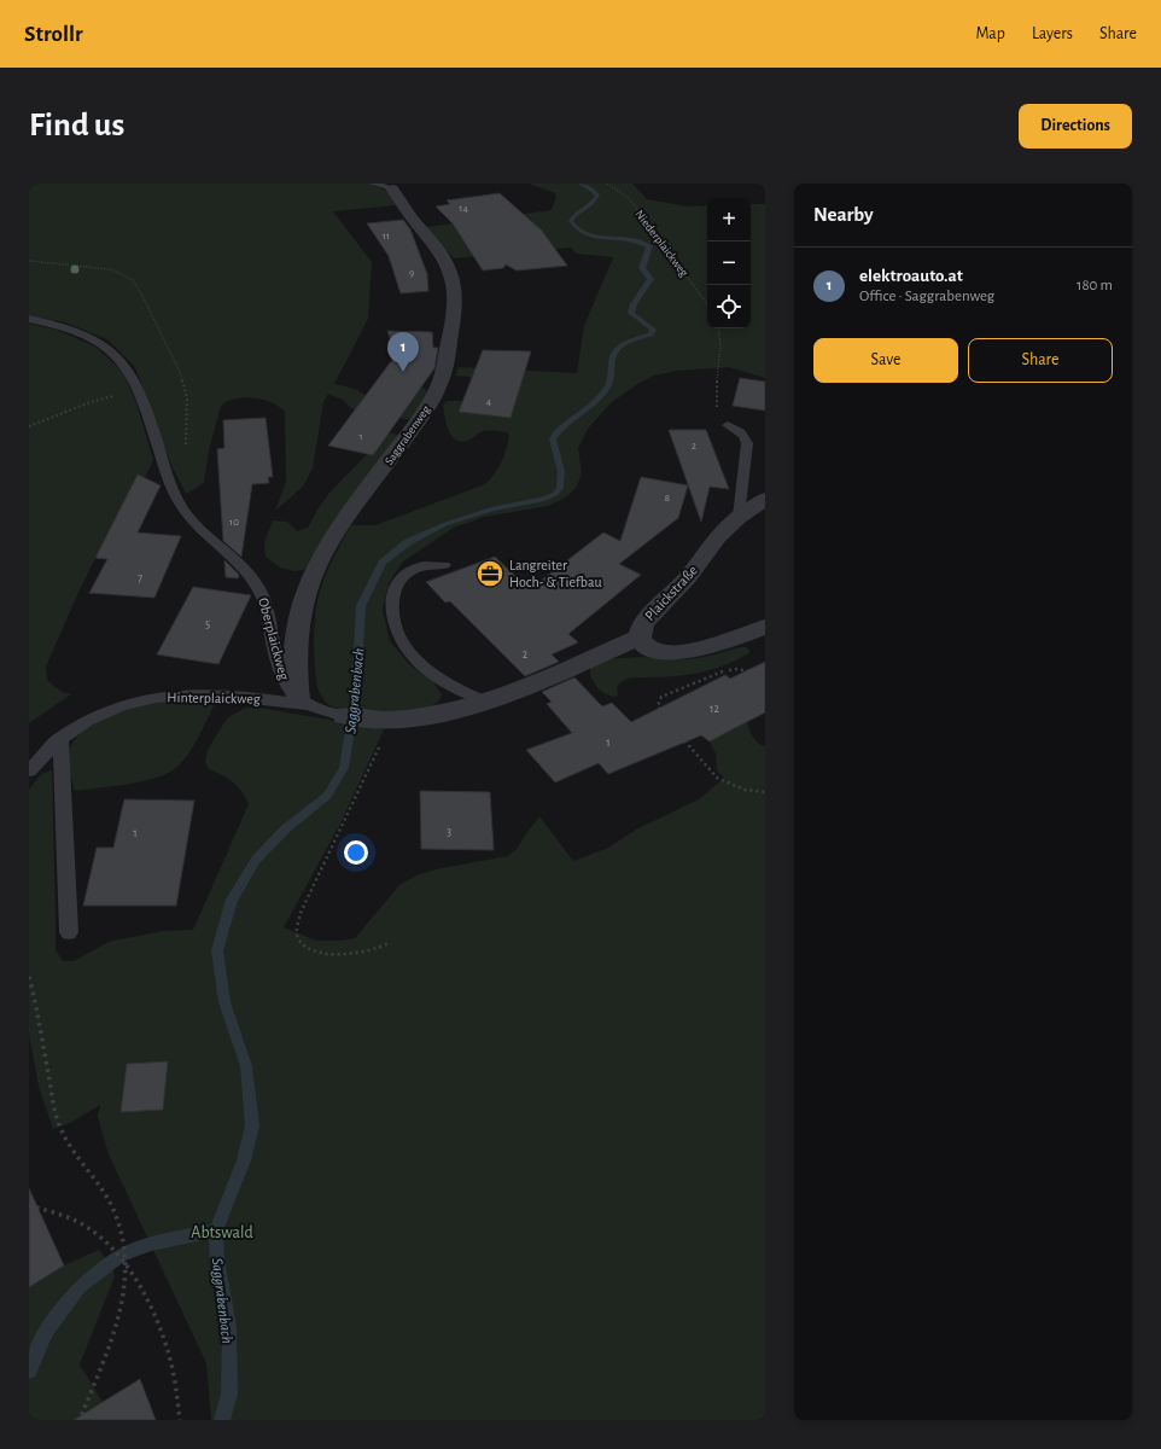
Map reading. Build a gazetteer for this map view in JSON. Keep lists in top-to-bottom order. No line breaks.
{"streets":{"street":["Saggrabenweg","Plaickstraße"],"lane":["Oberplaickweg","Hinterplaickweg"],"path":["Niederplaickweg"]},"crossings":[["Saggrabenweg","Oberplaickweg"],["Saggrabenweg","Hinterplaickweg"],["Oberplaickweg","Hinterplaickweg"]],"water":["Saggrabenbach"],"parks":["Abtswald"],"places":{"office":["Langreiter Hoch- & Tiefbau"]},"house_numbers":["14","11","9","4","1","2","8","10","7","5","2","12","1","3","1"],"page":{"header":"Strollr","nav":["Map","Layers","Share"],"buttons":["Directions",["Save","Share"]],"title":"Find us","heading":"Nearby","map_buttons":["+","−"],"list":[{"mark":"1","name":"elektroauto.at","note":"Office · Saggrabenweg","value":"180 m"}],"pins":"1"}}
